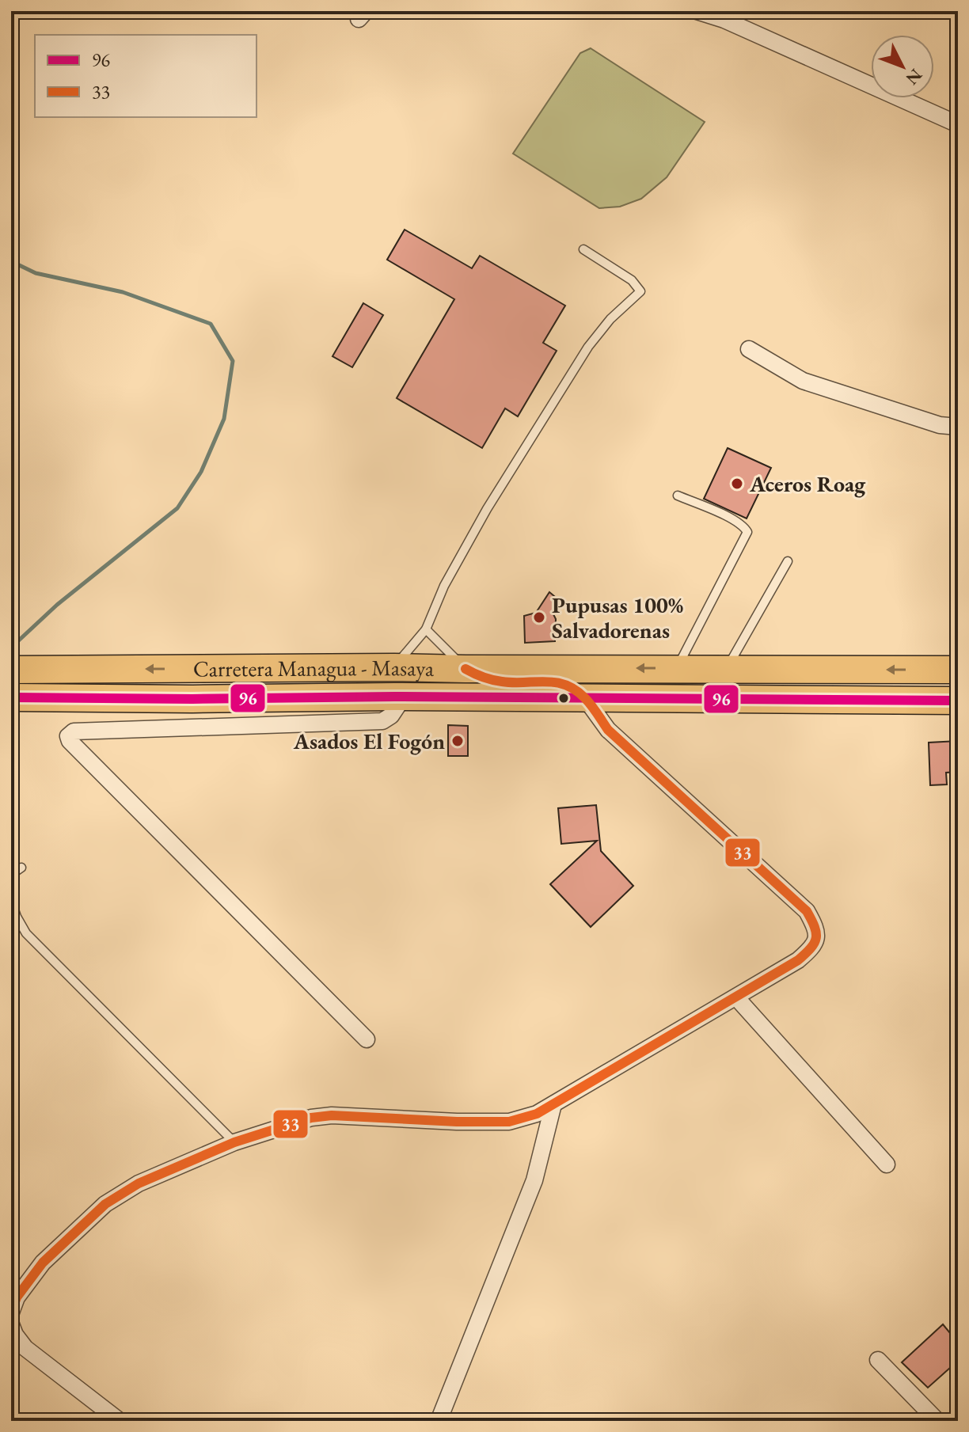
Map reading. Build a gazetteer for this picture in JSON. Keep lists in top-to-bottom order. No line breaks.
{"streets":{"highway":["Carretera Managua - Masaya"]},"places":["Aceros Roag","Pupusas 100% Salvadorenas","Asados El Fogón"],"lines":["transit line 33","transit line 96"],"legend":["96","33"],"north":"bottom right"}
